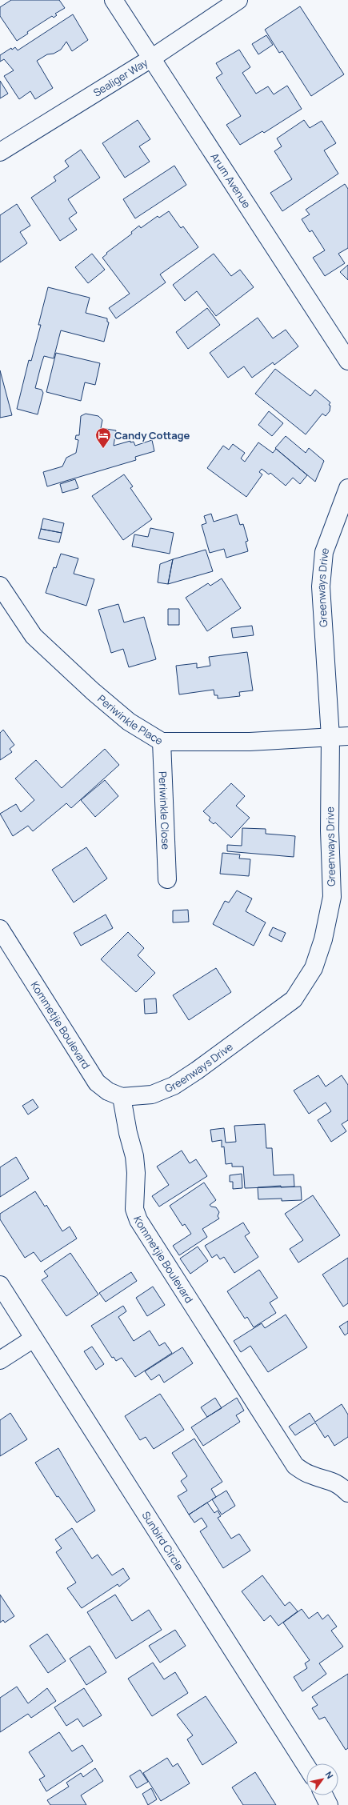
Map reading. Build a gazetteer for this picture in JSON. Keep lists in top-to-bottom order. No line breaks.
{"streets":{"street":["Sealiger Way","Arum Avenue","Greenways Drive","Periwinkle Place","Periwinkle Close","Kommetjie Boulevard","Sunbird Circle"]},"crossings":[["Sealiger Way","Arum Avenue"],["Greenways Drive","Periwinkle Place"],["Greenways Drive","Kommetjie Boulevard"],["Periwinkle Place","Periwinkle Close"]],"places":{"hotel":["Candy Cottage"]},"north":"top right"}
